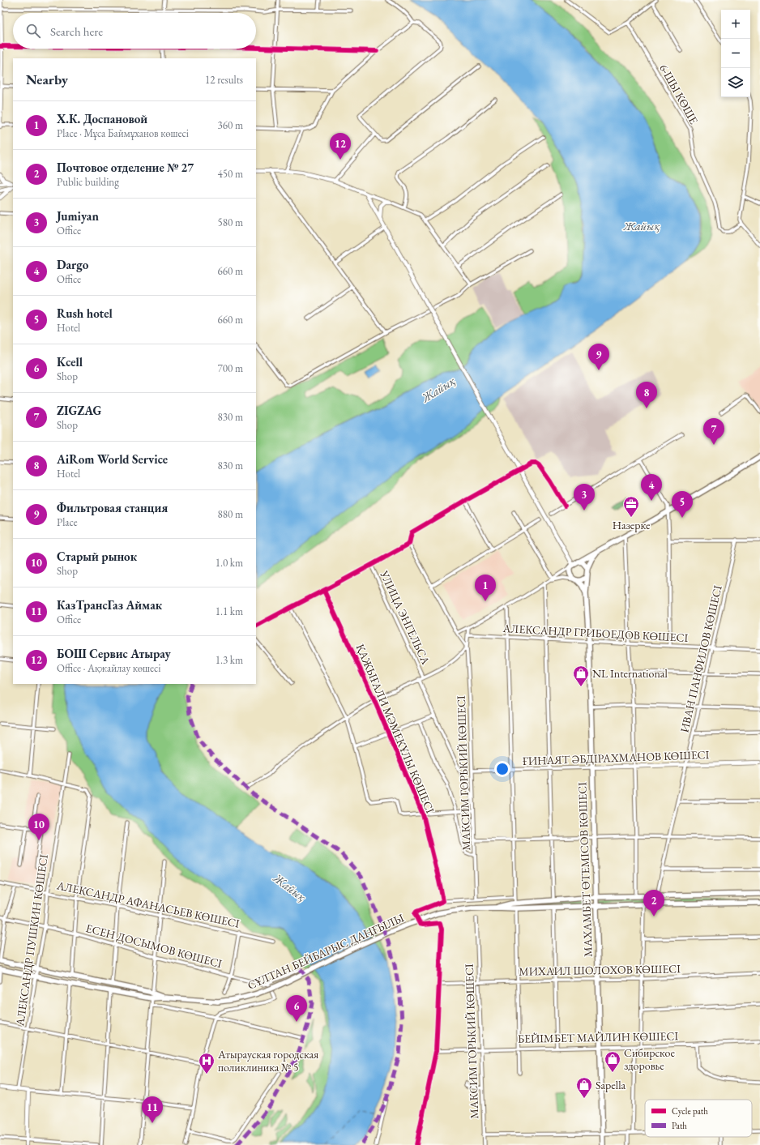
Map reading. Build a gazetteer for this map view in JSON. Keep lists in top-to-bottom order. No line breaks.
{"streets":{"main road":["ҒИНАЯТ ӘБДІРАХМАНОВ КӨШЕСІ","МАХАМБЕТ ӨТЕМІСОВ КӨШЕСІ","СҰЛТАН БЕЙБАРЫС ДАҢҒЫЛЫ"],"street":["6-ШЫ КӨШЕ","УЛИЦА ЭНГЕЛЬСА","АЛЕКСАНДР ГРИБОЕДОВ КӨШЕСІ","ИВАН ПАНФИЛОВ КӨШЕСІ","ҚАЖЫҒАЛИ МӘМЕКҰЛЫ КӨШЕСІ","МАКСИМ ГОРЬКИЙ КӨШЕСІ","АЛЕКСАНДР АФАНАСЬЕВ КӨШЕСІ","АЛЕКСАНДР ПУШКИН КӨШЕСІ","ЕСЕН ДОСЫМОВ КӨШЕСІ","МИХАИЛ ШОЛОХОВ КӨШЕСІ","БЕЙІМБЕТ МАЙЛИН КӨШЕСІ"]},"crossings":[["УЛИЦА ЭНГЕЛЬСА","МАКСИМ ГОРЬКИЙ КӨШЕСІ"],["АЛЕКСАНДР ГРИБОЕДОВ КӨШЕСІ","ИВАН ПАНФИЛОВ КӨШЕСІ"],["АЛЕКСАНДР ГРИБОЕДОВ КӨШЕСІ","МАКСИМ ГОРЬКИЙ КӨШЕСІ"],["АЛЕКСАНДР ГРИБОЕДОВ КӨШЕСІ","МАХАМБЕТ ӨТЕМІСОВ КӨШЕСІ"],["ИВАН ПАНФИЛОВ КӨШЕСІ","ҒИНАЯТ ӘБДІРАХМАНОВ КӨШЕСІ"],["ИВАН ПАНФИЛОВ КӨШЕСІ","СҰЛТАН БЕЙБАРЫС ДАҢҒЫЛЫ"],["ҒИНАЯТ ӘБДІРАХМАНОВ КӨШЕСІ","МАКСИМ ГОРЬКИЙ КӨШЕСІ"],["ҒИНАЯТ ӘБДІРАХМАНОВ КӨШЕСІ","МАХАМБЕТ ӨТЕМІСОВ КӨШЕСІ"],["МАКСИМ ГОРЬКИЙ КӨШЕСІ","МИХАИЛ ШОЛОХОВ КӨШЕСІ"],["МАКСИМ ГОРЬКИЙ КӨШЕСІ","БЕЙІМБЕТ МАЙЛИН КӨШЕСІ"],["МАХАМБЕТ ӨТЕМІСОВ КӨШЕСІ","СҰЛТАН БЕЙБАРЫС ДАҢҒЫЛЫ"],["МАХАМБЕТ ӨТЕМІСОВ КӨШЕСІ","МИХАИЛ ШОЛОХОВ КӨШЕСІ"],["МАХАМБЕТ ӨТЕМІСОВ КӨШЕСІ","БЕЙІМБЕТ МАЙЛИН КӨШЕСІ"],["АЛЕКСАНДР АФАНАСЬЕВ КӨШЕСІ","АЛЕКСАНДР ПУШКИН КӨШЕСІ"],["АЛЕКСАНДР ПУШКИН КӨШЕСІ","ЕСЕН ДОСЫМОВ КӨШЕСІ"],["АЛЕКСАНДР ПУШКИН КӨШЕСІ","СҰЛТАН БЕЙБАРЫС ДАҢҒЫЛЫ"]],"water":["Жайық"],"places":{"office":["Назерке"],"shop":["NL International","Сибирское здоровье","Sapella"],"hospital":["Атырауская городская поликлиника № 5"]},"legend":["Cycle path","Path"],"page":{"map_buttons":["+","−"],"search":"Search here","heading":["Nearby","12 results"],"list":[{"mark":"1","name":"Х.К. Доспановой","note":"Place · Мұса Баймұханов көшесі","value":"360 m"},{"mark":"2","name":"Почтовое отделение № 27","note":"Public building","value":"450 m"},{"mark":"3","name":"Jumiyan","note":"Office","value":"580 m"},{"mark":"4","name":"Dargo","note":"Office","value":"660 m"},{"mark":"5","name":"Rush hotel","note":"Hotel","value":"660 m"},{"mark":"6","name":"Kcell","note":"Shop","value":"700 m"},{"mark":"7","name":"ZIGZAG","note":"Shop","value":"830 m"},{"mark":"8","name":"AiRom World Service","note":"Hotel","value":"830 m"},{"mark":"9","name":"Фильтровая станция","note":"Place","value":"880 m"},{"mark":"10","name":"Старый рынок","note":"Shop","value":"1.0 km"},{"mark":"11","name":"КазТрансГаз Аймак","note":"Office","value":"1.1 km"},{"mark":"12","name":"БОШ Сервис Атырау","note":"Office · Ақжайлау көшесі","value":"1.3 km"}],"pins":["12","9","8","7","4","3","5","1","10","2","6","11"]}}
